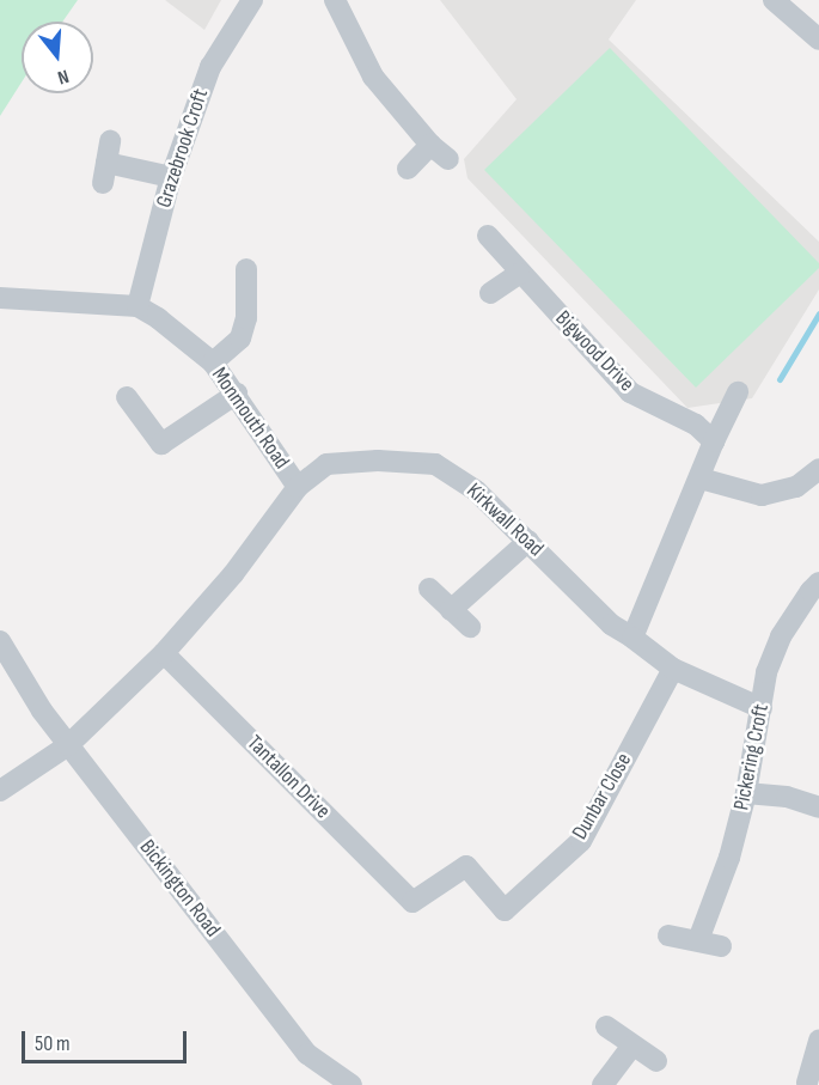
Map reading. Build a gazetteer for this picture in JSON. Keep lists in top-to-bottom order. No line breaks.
{"streets":{"street":["Grazebrook Croft","Bigwood Drive","Monmouth Road","Kirkwall Road","Pickering Croft","Tantallon Drive","Dunbar Close","Bickington Road"]},"crossings":[["Grazebrook Croft","Monmouth Road"],["Monmouth Road","Kirkwall Road"],["Kirkwall Road","Pickering Croft"],["Kirkwall Road","Tantallon Drive"],["Kirkwall Road","Dunbar Close"],["Kirkwall Road","Bickington Road"],["Tantallon Drive","Dunbar Close"]],"scale_bar":"50 m","north":"bottom"}
